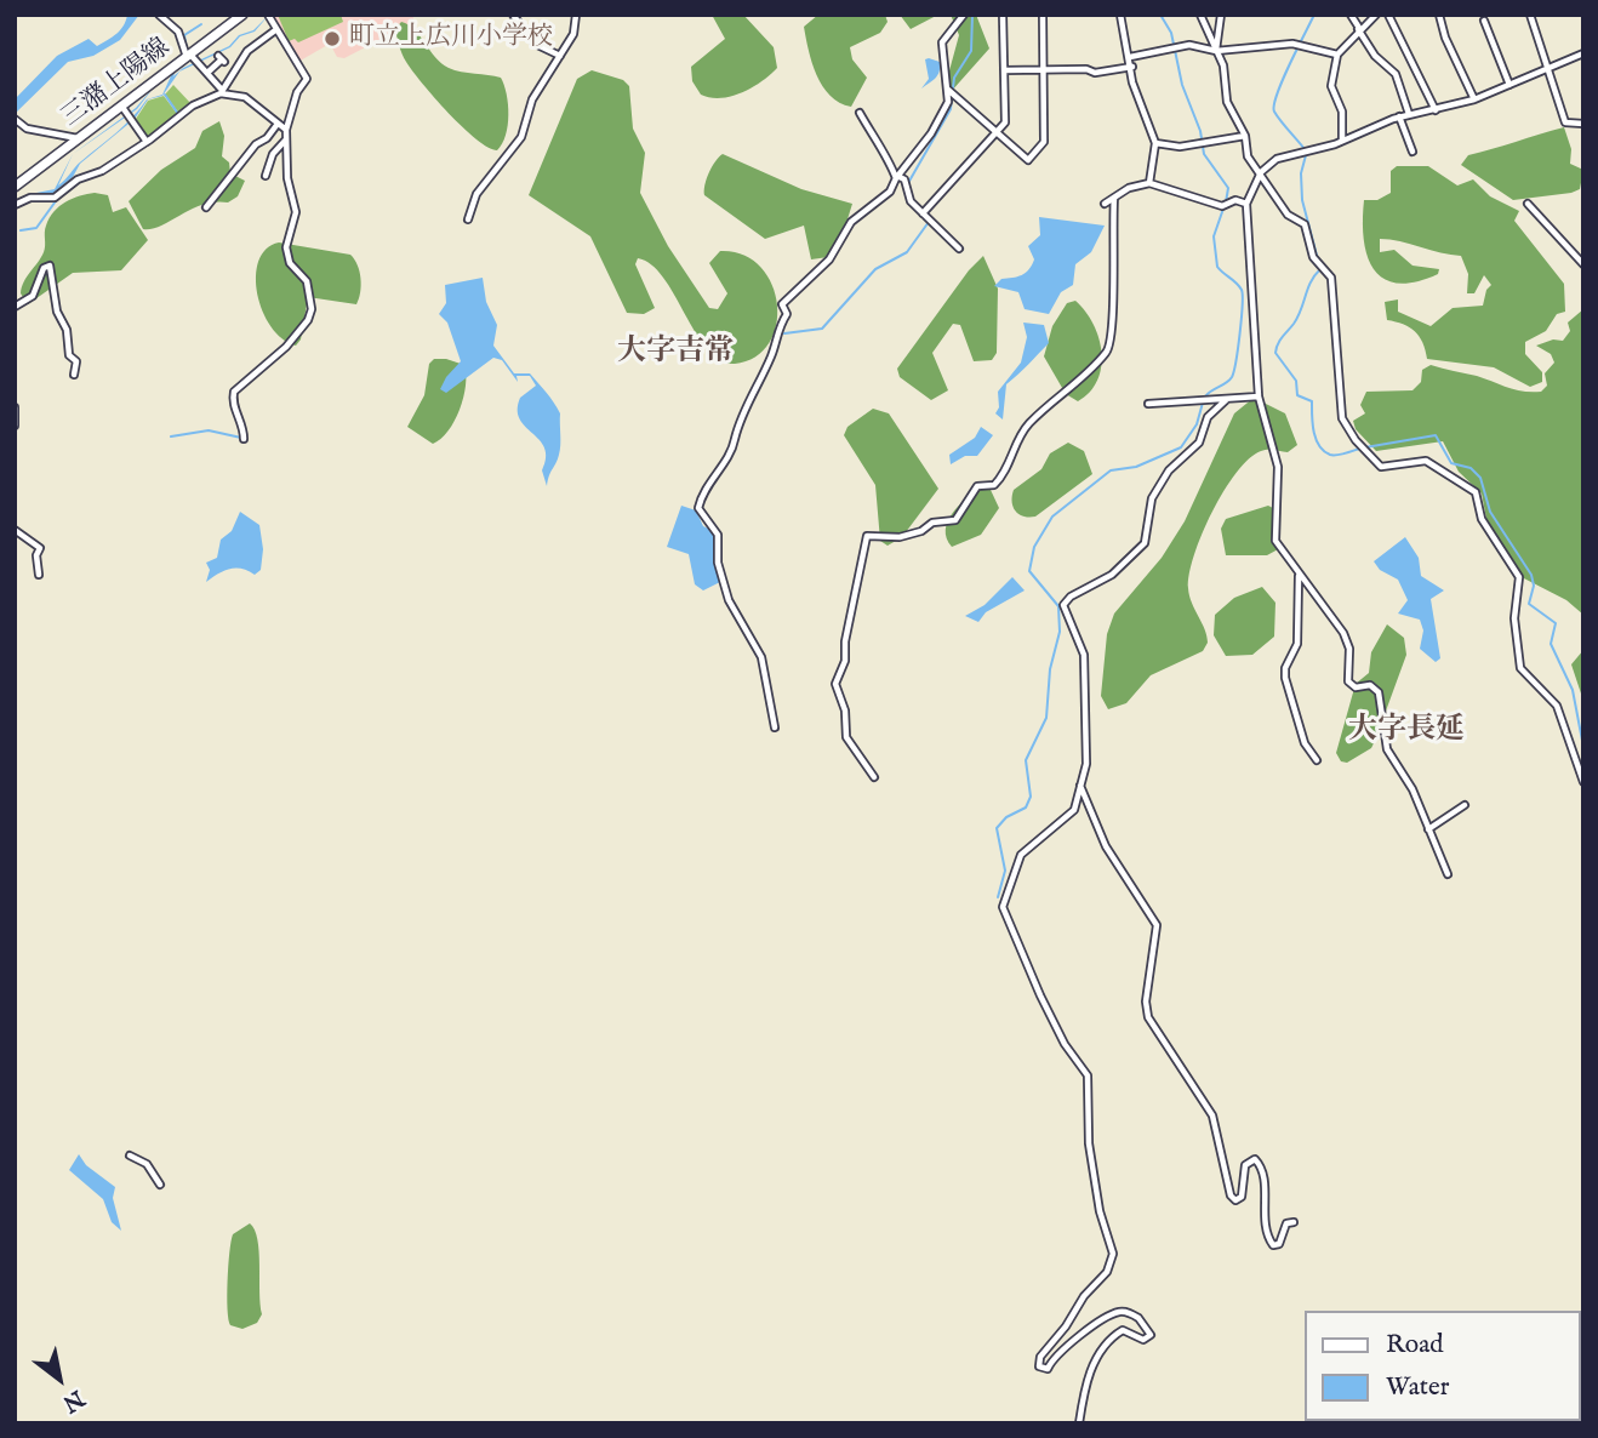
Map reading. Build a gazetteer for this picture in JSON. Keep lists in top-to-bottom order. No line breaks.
{"streets":{"main road":["三潴上陽線"]},"districts":["大字吉常","大字長延"],"places":["町立上広川小学校"],"legend":["Road","Water"],"north":"bottom right"}
